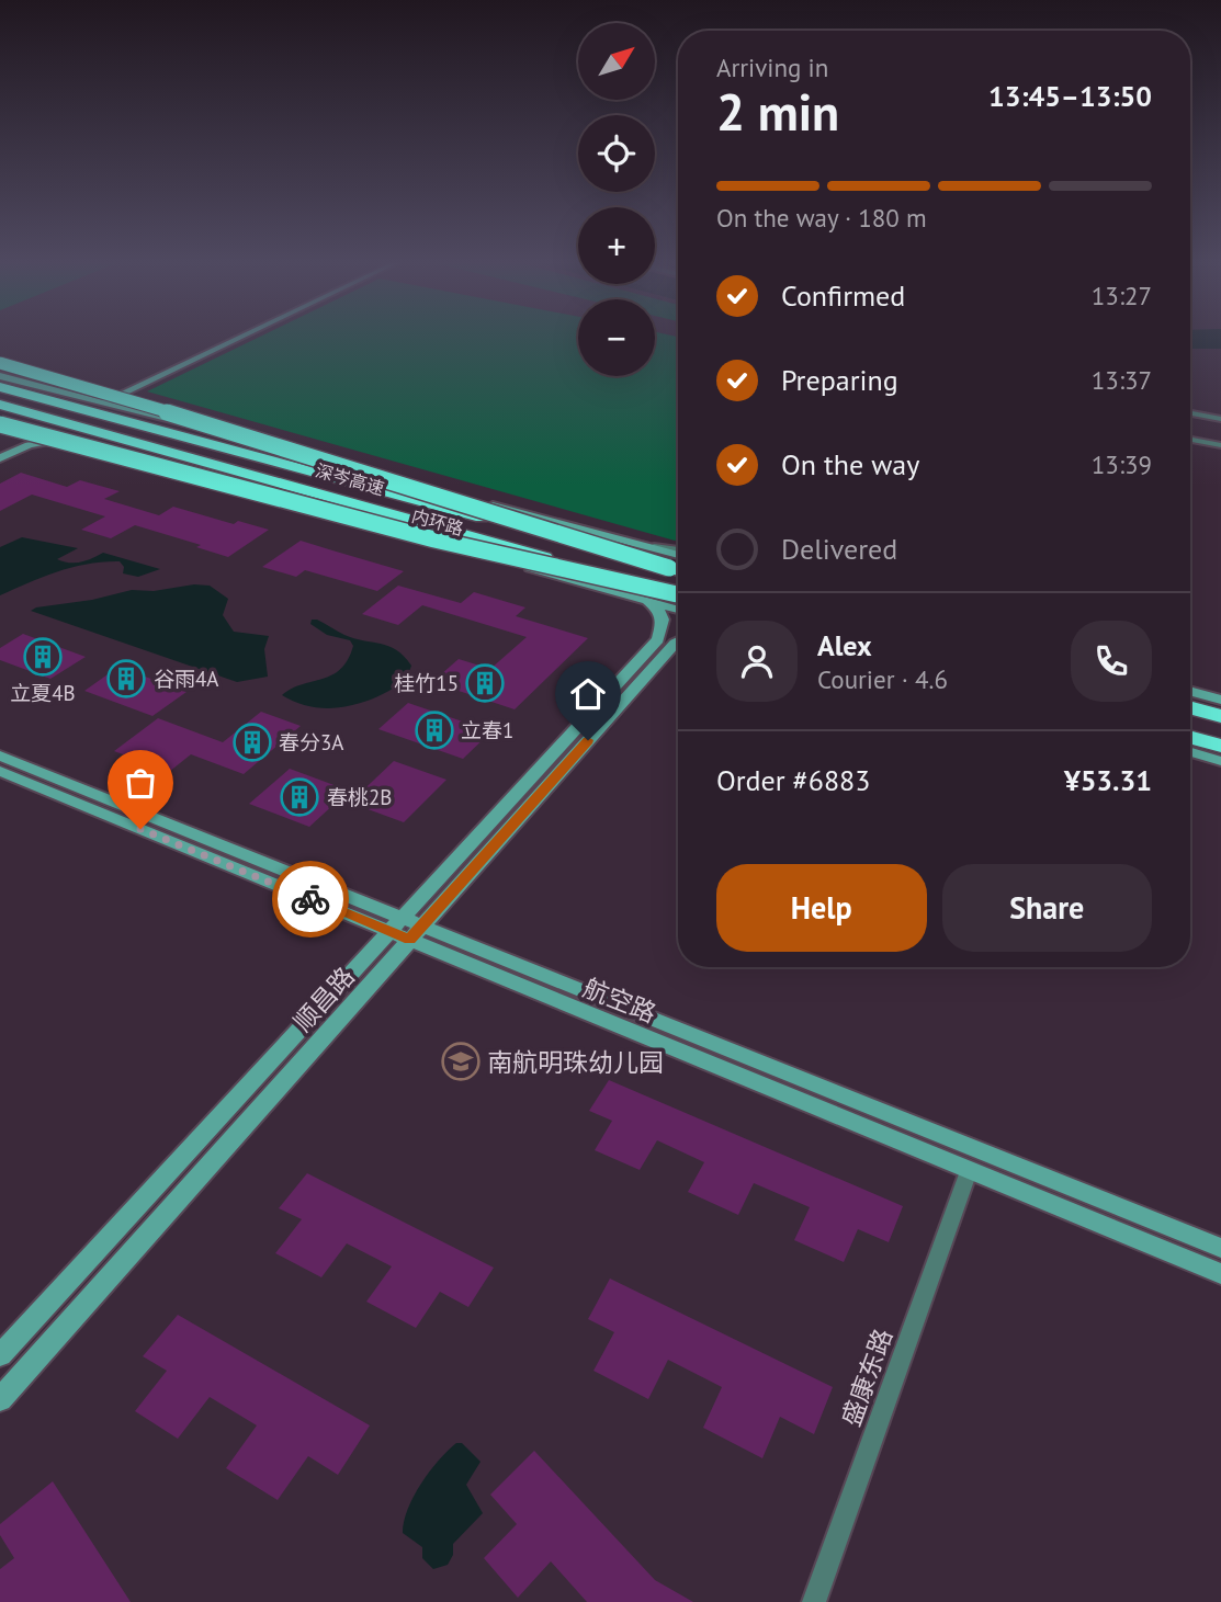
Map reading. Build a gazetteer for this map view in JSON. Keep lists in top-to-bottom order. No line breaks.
{"streets":{"highway":["深岑高速"],"street":["内环路","顺昌路","航空路","盛康东路"]},"crossings":[["深岑高速","内环路"],["内环路","顺昌路"],["顺昌路","航空路"],["航空路","盛康东路"]],"places":{"building":["立夏4B","谷雨4A","桂竹15","立春1","春分3A","春桃2B"],"school or university":["南航明珠幼儿园"]},"north":"top right","page":{"map_buttons":["+","−"],"heading":["2 min","Arriving in","13:45–13:50"],"panel":["Alex","Courier · 4.6","Order #6883","¥53.31"],"bar":"On the way · 180 m","list":[["Confirmed","13:27"],["Preparing","13:37"],["On the way","13:39"],"Delivered"],"buttons":["Help","Share"]}}
